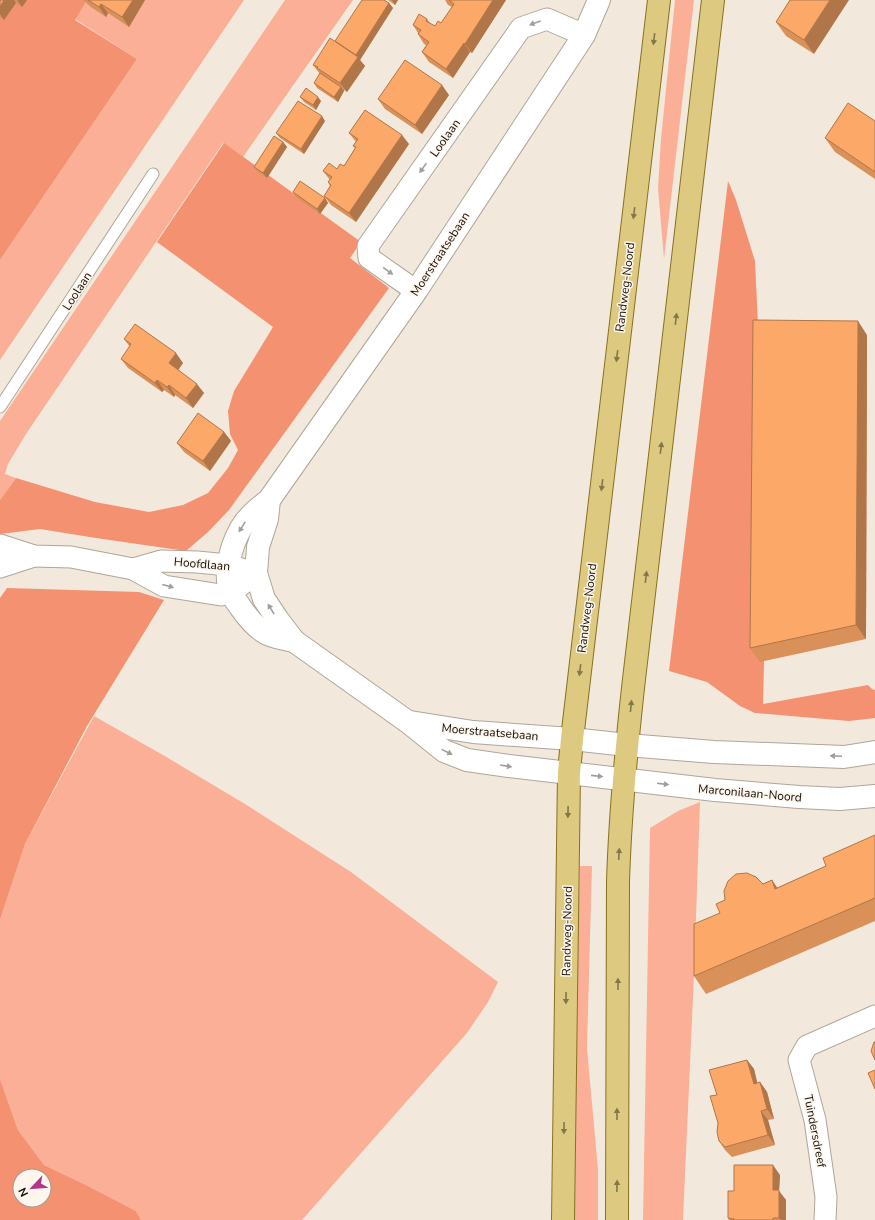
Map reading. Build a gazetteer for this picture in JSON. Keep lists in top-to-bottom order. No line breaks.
{"streets":{"main road":["Randweg-Noord"],"street":["Loolaan","Moerstraatsebaan","Hoofdlaan","Marconilaan-Noord","Tuindersdreef"]},"crossings":[["Loolaan","Moerstraatsebaan"],["Moerstraatsebaan","Randweg-Noord"],["Moerstraatsebaan","Hoofdlaan"],["Moerstraatsebaan","Marconilaan-Noord"]],"north":"bottom left"}
